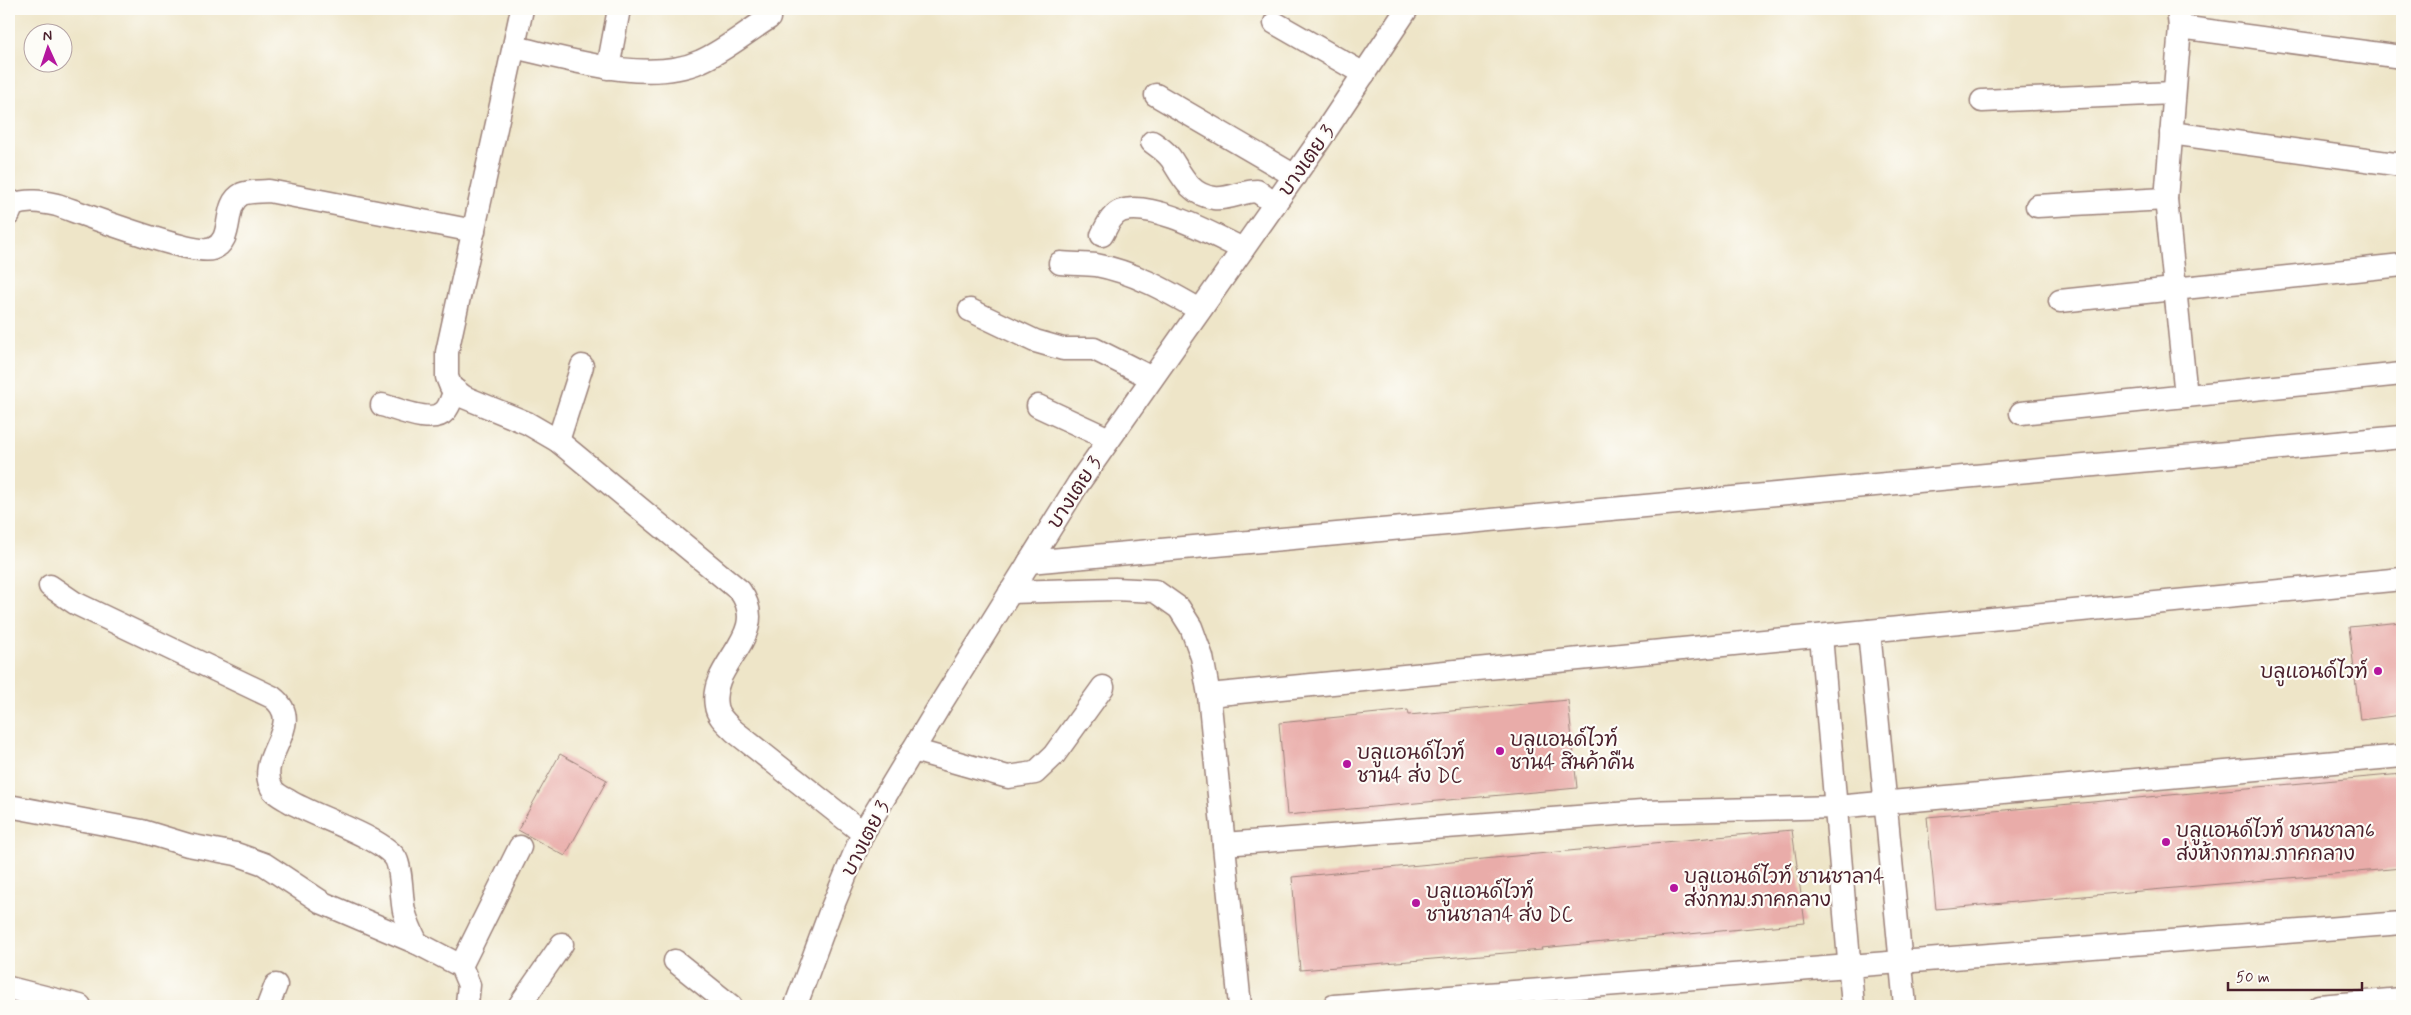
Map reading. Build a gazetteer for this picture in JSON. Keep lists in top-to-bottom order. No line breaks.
{"streets":{"street":["บางเตย 3"]},"places":["บลูแอนด์ไวท์","บลูแอนด์ไวท์ ชาน4 สินค้าคืน","บลูแอนด์ไวท์ ชาน4 ส่ง DC","บลูแอนด์ไวท์ ชานชาลา6 ส่งห้างกทม.ภาคกลาง","บลูแอนด์ไวท์ ชานชาลา4 ส่งกทม.ภาคกลาง","บลูแอนด์ไวท์ ชานชาลา4 ส่ง DC"],"scale_bar":"50 m","north":"top"}
